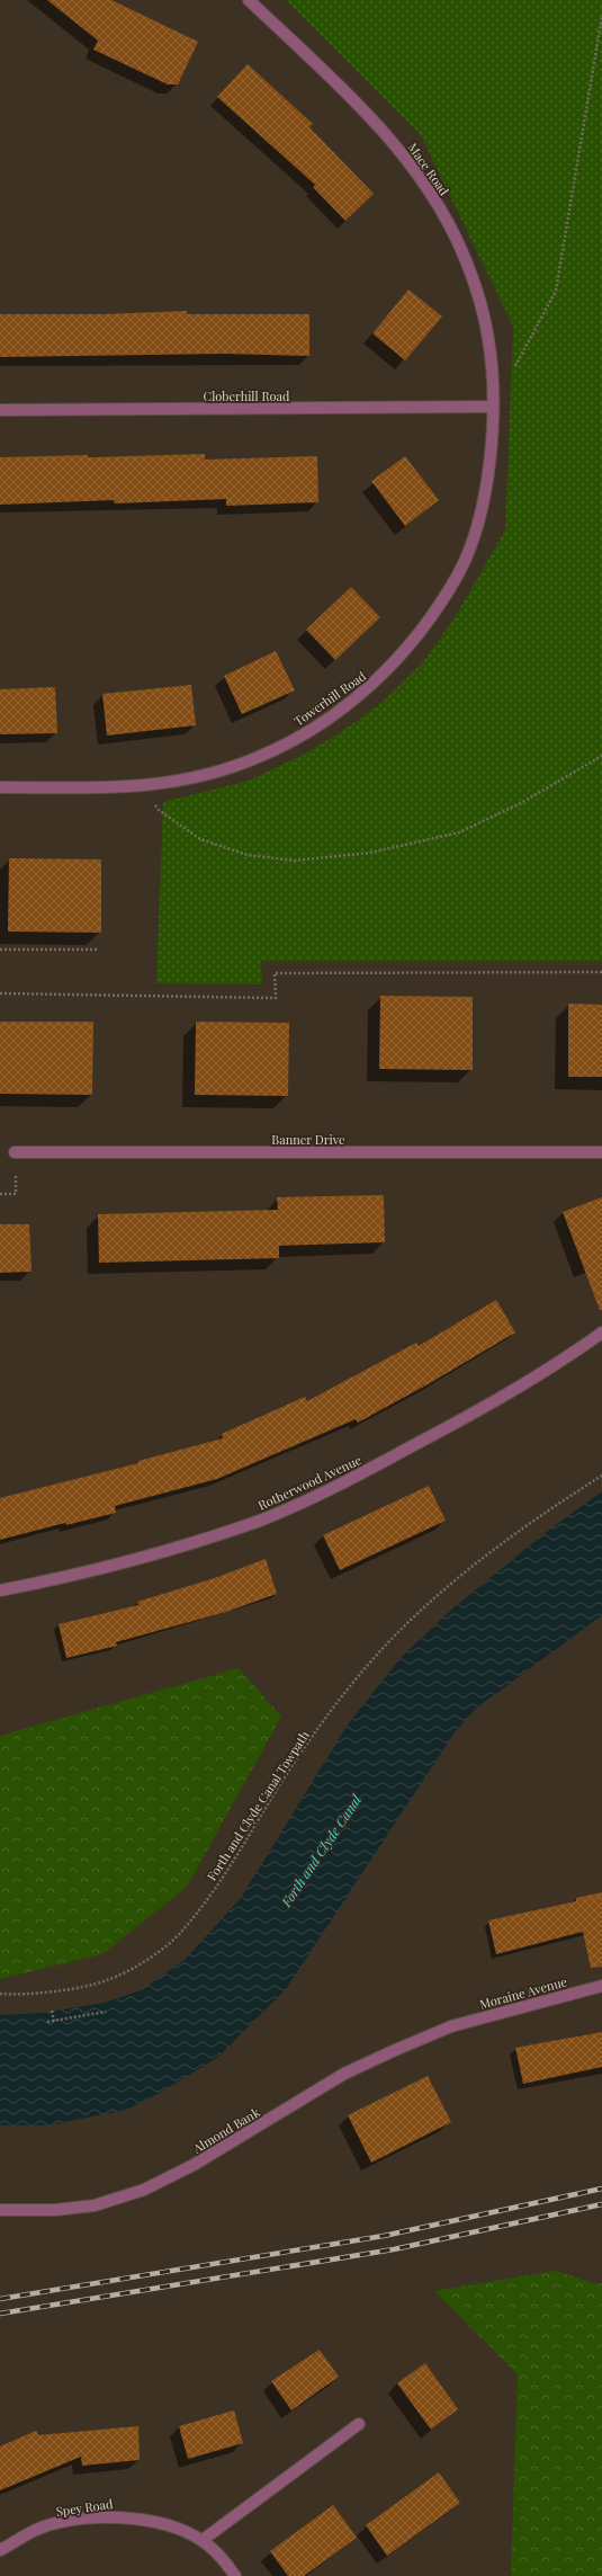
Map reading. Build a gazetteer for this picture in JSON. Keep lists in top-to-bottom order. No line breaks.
{"streets":{"street":["Mace Road","Cloberhill Road","Towerhill Road","Banner Drive","Rotherwood Avenue","Moraine Avenue","Almond Bank","Spey Road"],"path":["Forth and Clyde Canal Towpath"]},"crossings":[["Mace Road","Cloberhill Road"],["Mace Road","Towerhill Road"],["Cloberhill Road","Towerhill Road"],["Moraine Avenue","Almond Bank"]],"water":["Forth and Clyde Canal"]}
